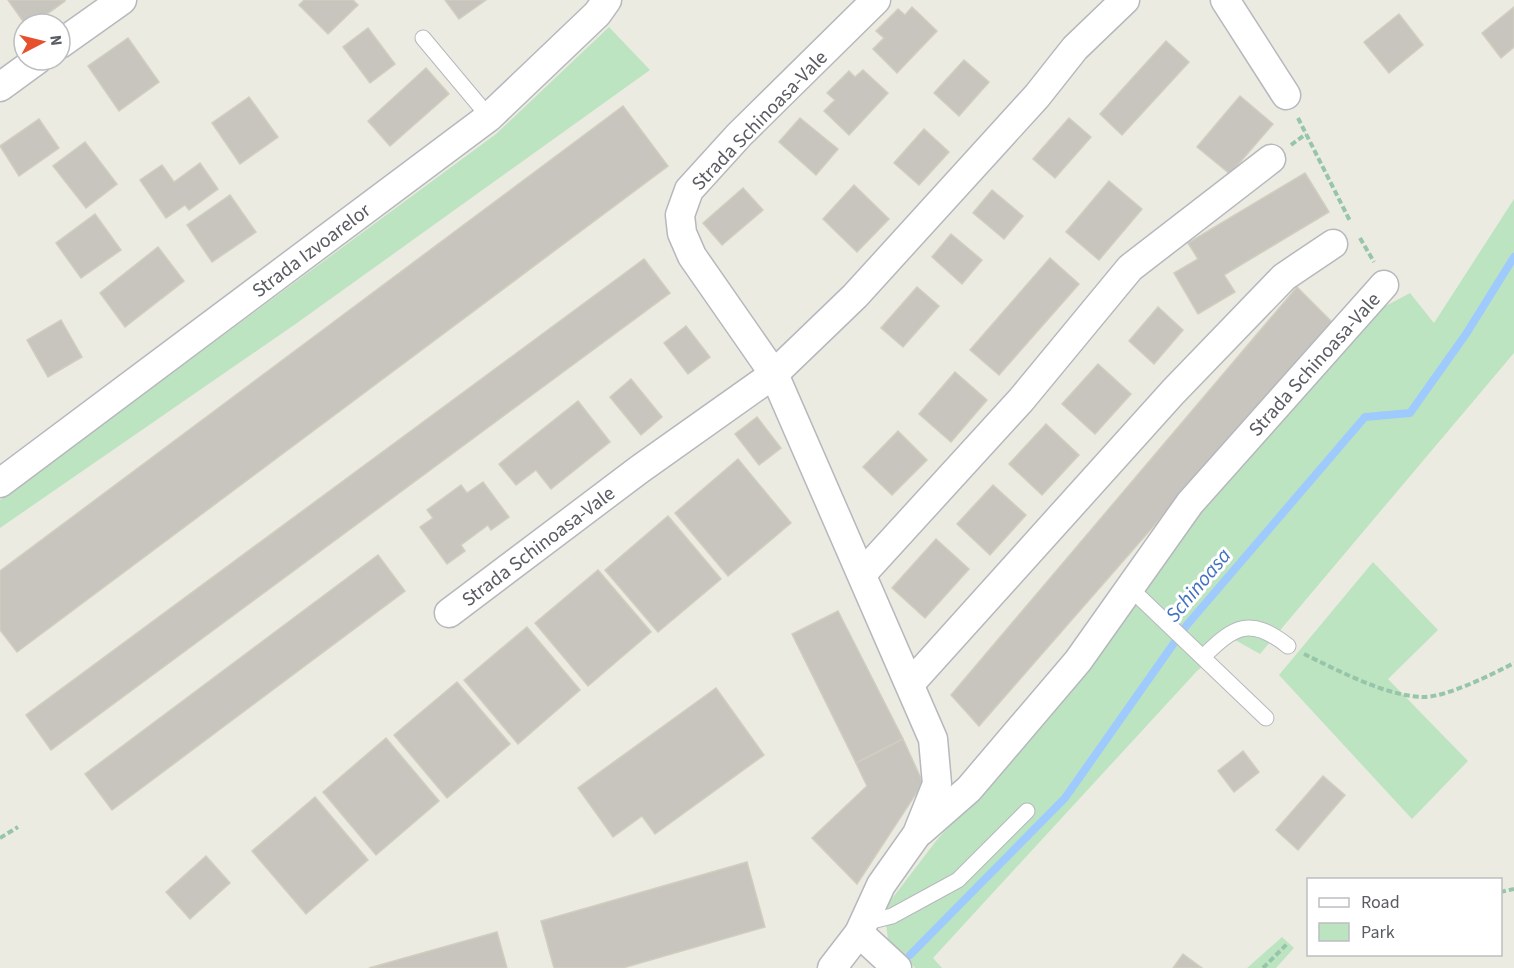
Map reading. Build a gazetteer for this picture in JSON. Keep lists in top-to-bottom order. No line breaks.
{"streets":{"street":["Strada Schinoasa-Vale","Strada Izvoarelor"]},"water":["Schinoasa"],"legend":["Road","Park"],"north":"right"}
